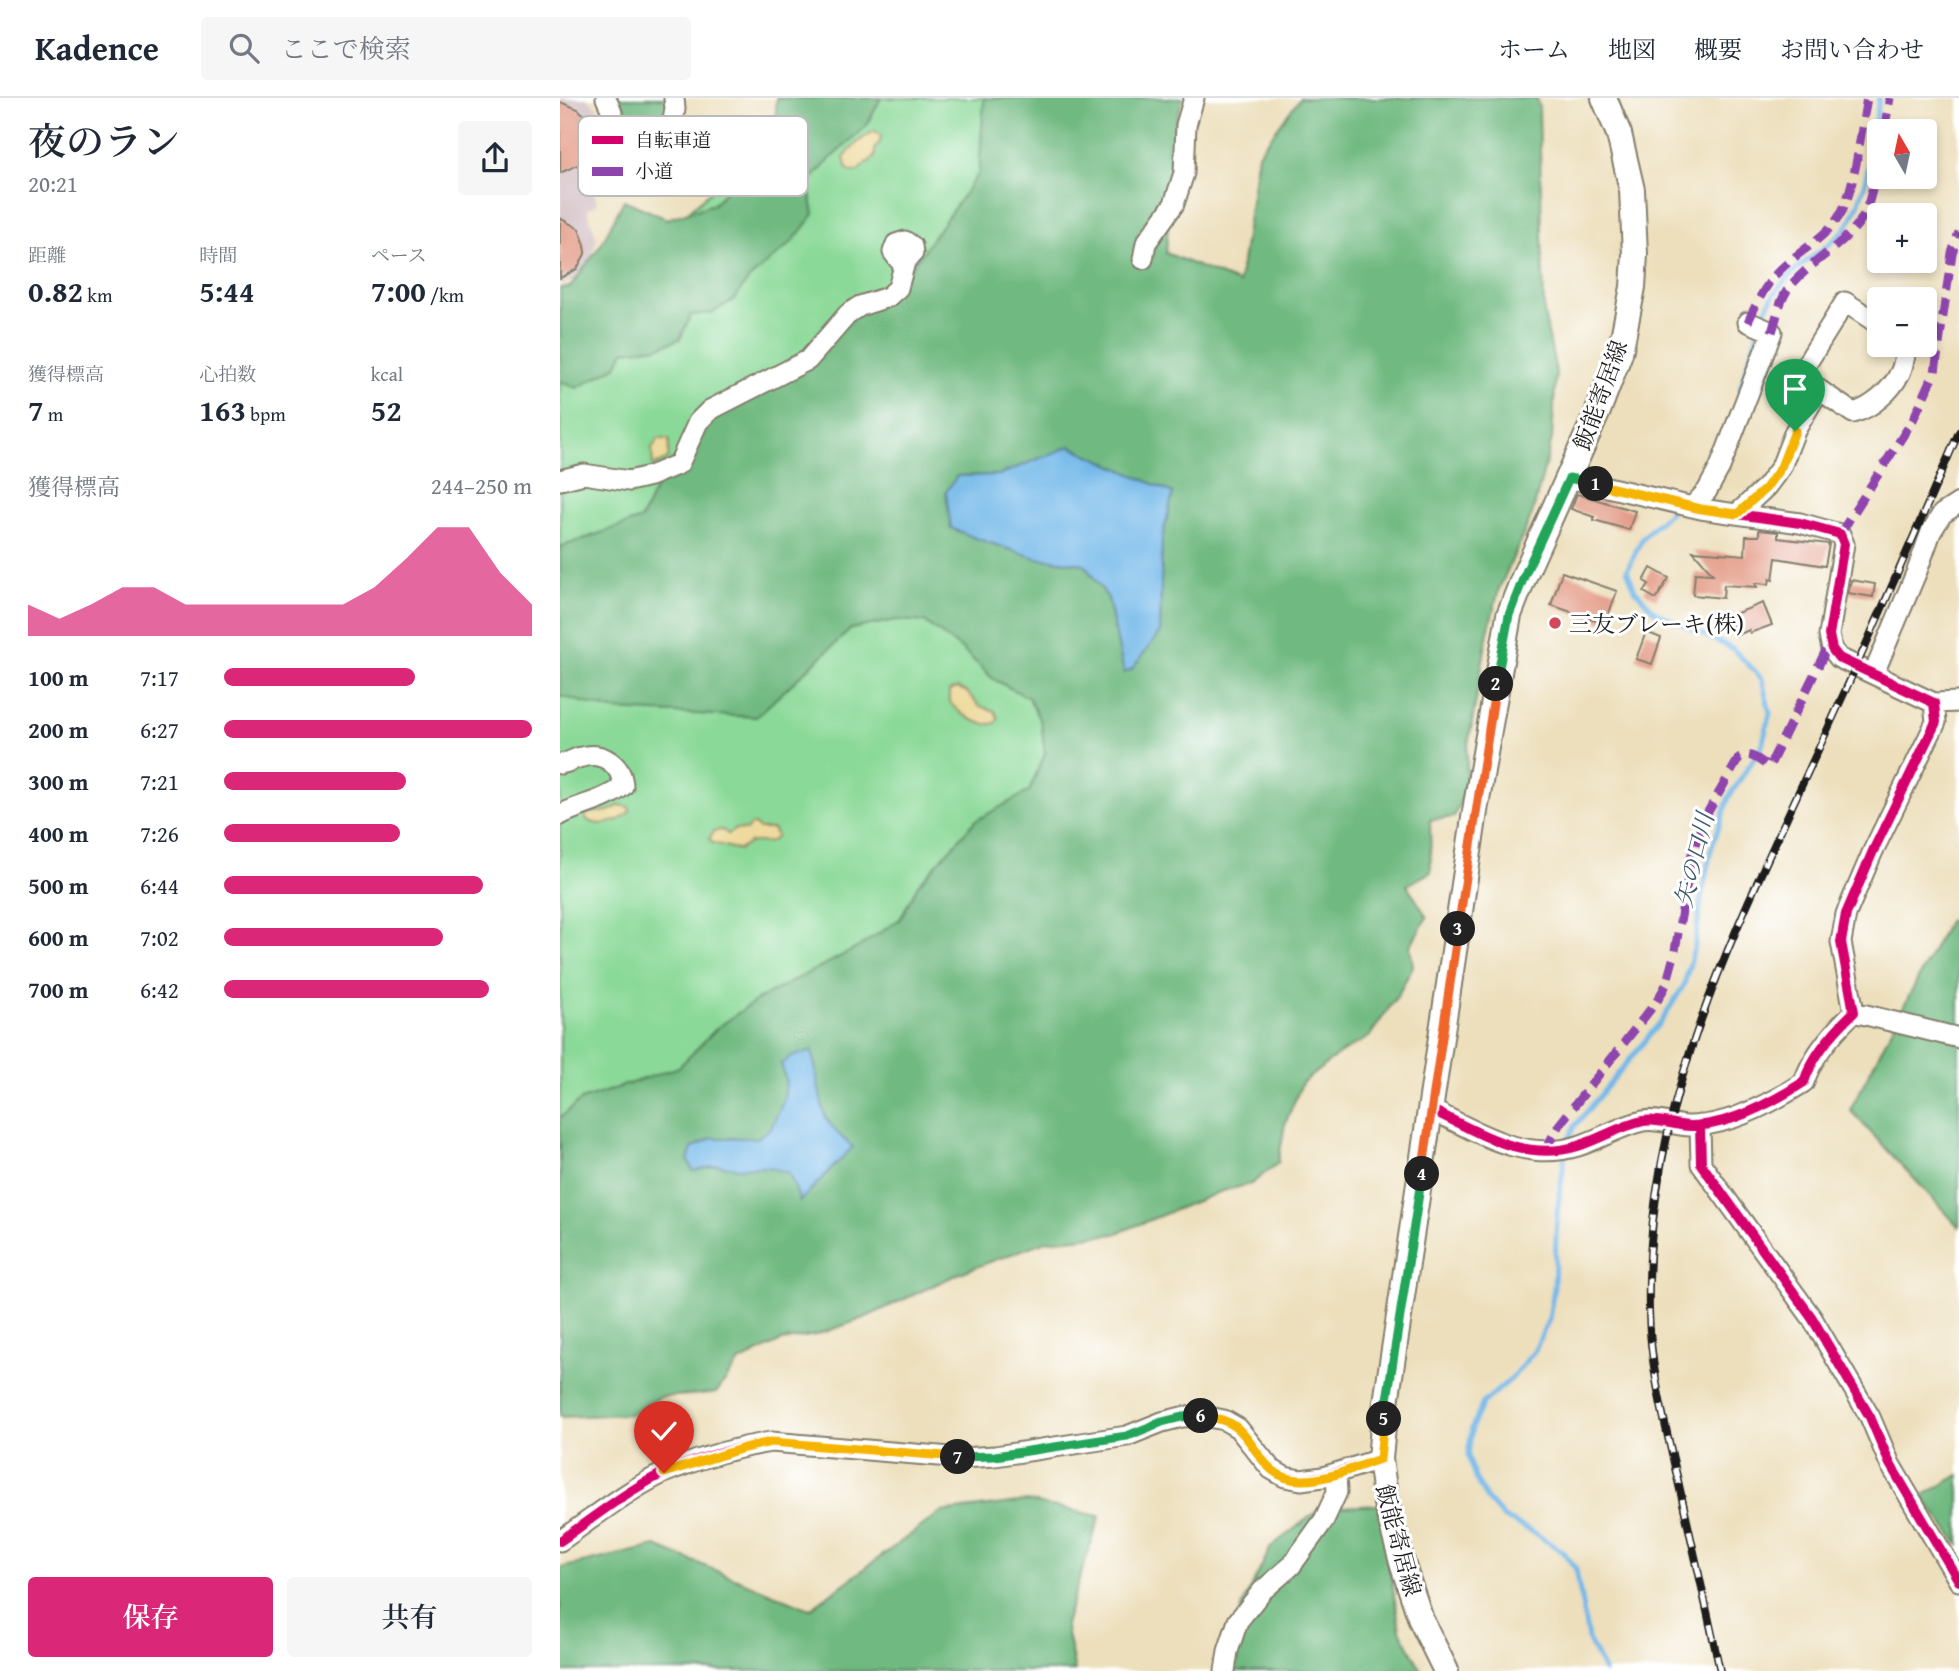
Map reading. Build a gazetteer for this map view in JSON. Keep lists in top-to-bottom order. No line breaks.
{"streets":{"main road":["飯能寄居線"]},"water":["矢の口川"],"places":["三友ブレーキ(株)"],"legend":["自転車道","小道"],"north":"top","page":{"header":"Kadence","search":"ここで検索","nav":["ホーム","地図","概要","お問い合わせ"],"heading":["夜のラン","20:21"],"map_buttons":["+","−"],"stats":[["距離","0.82 km"],["時間","5:44"],["ペース","7:00 /km"],["獲得標高","7 m"],["心拍数","163 bpm"],["kcal","52"]],"chart":["獲得標高","244–250 m"],"pins":["1","2","3","4","6","5","7"],"list":[{"name":"100 m","note":"7:17"},{"name":"200 m","note":"6:27"},{"name":"300 m","note":"7:21"},{"name":"400 m","note":"7:26"},{"name":"500 m","note":"6:44"},{"name":"600 m","note":"7:02"},{"name":"700 m","note":"6:42"}],"buttons":["保存","共有"]}}
